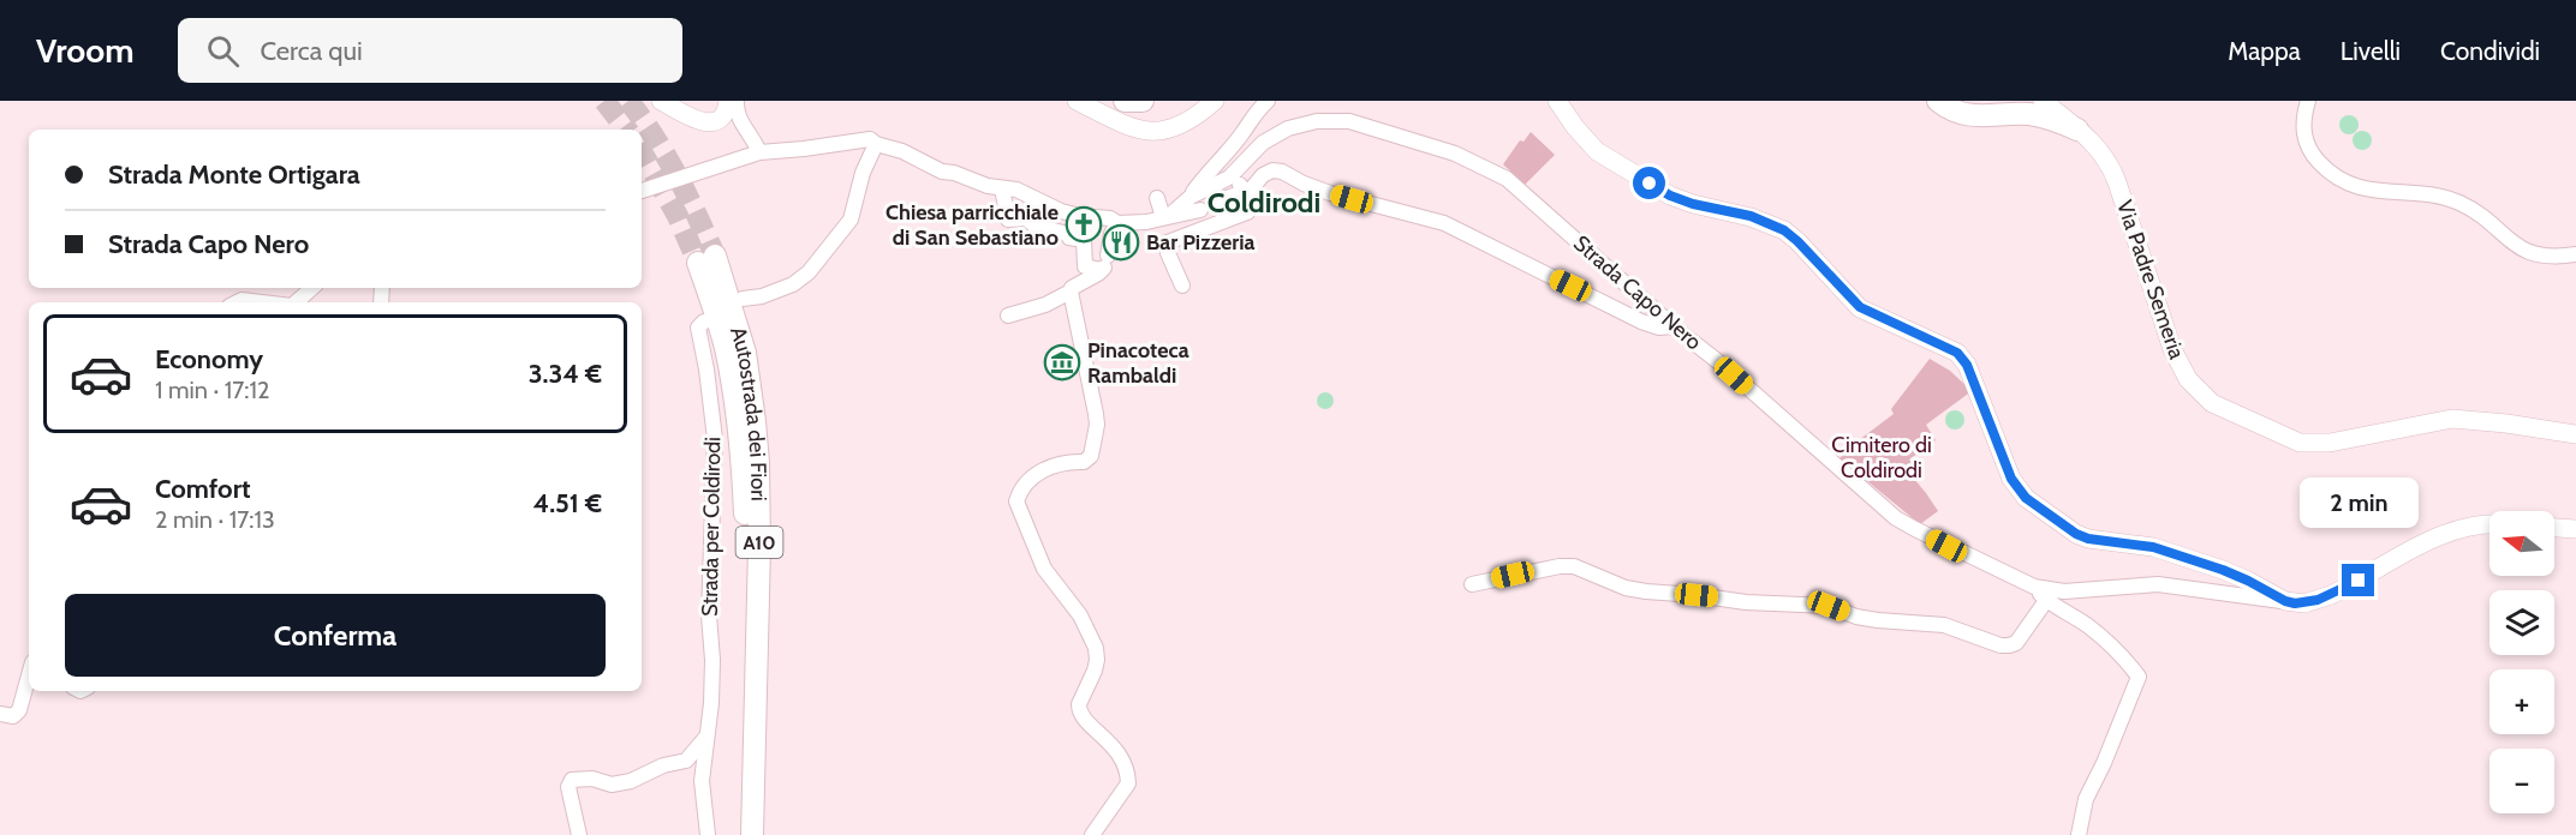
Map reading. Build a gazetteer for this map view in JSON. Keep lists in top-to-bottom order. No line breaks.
{"streets":{"highway":["Autostrada dei Fiori","A10"],"main road":["Via Padre Semeria"],"street":["Strada Capo Nero","Strada per Coldirodi"]},"districts":["Coldirodi"],"parks":["Cimitero di Coldirodi"],"places":{"church":["Chiesa parricchiale di San Sebastiano"],"restaurant":["Bar Pizzeria"],"museum":["Pinacoteca Rambaldi"]},"north":"left","page":{"header":"Vroom","search":"Cerca qui","nav":["Mappa","Livelli","Condividi"],"banner":["Strada Monte Ortigara","Strada Capo Nero"],"list":[{"name":"Economy","note":"1 min · 17:12","value":"3.34 €"},{"name":"Comfort","note":"2 min · 17:13","value":"4.51 €"}],"bubble":"2 min","map_buttons":["+","−"],"buttons":"Conferma"}}
